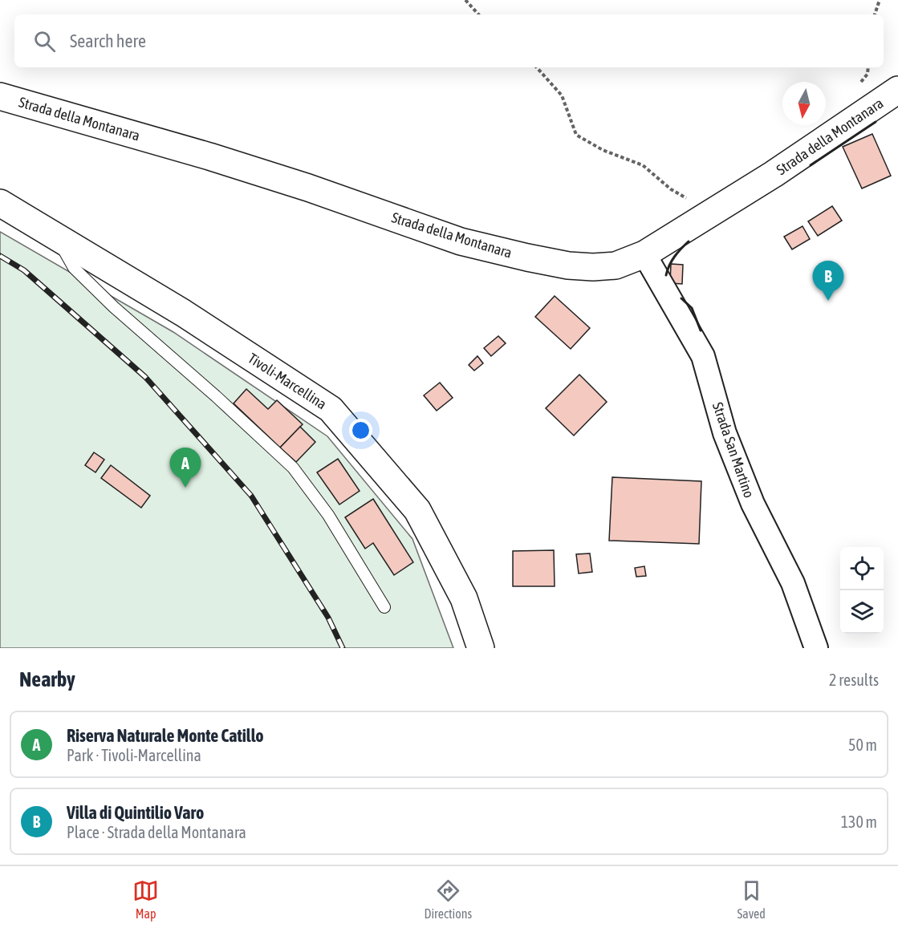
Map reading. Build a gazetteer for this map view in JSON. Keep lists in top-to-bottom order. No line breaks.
{"streets":{"street":["Strada della Montanara","Tivoli-Marcellina","Strada San Martino"]},"crossings":[["Strada della Montanara","Strada San Martino"]],"north":"bottom","page":{"search":"Search here","pins":["B","A"],"heading":["Nearby","2 results"],"list":[{"mark":"A","name":"Riserva Naturale Monte Catillo","note":"Park · Tivoli-Marcellina","value":"50 m"},{"mark":"B","name":"Villa di Quintilio Varo","note":"Place · Strada della Montanara","value":"130 m"}],"nav":["Map","Directions","Saved"]}}
